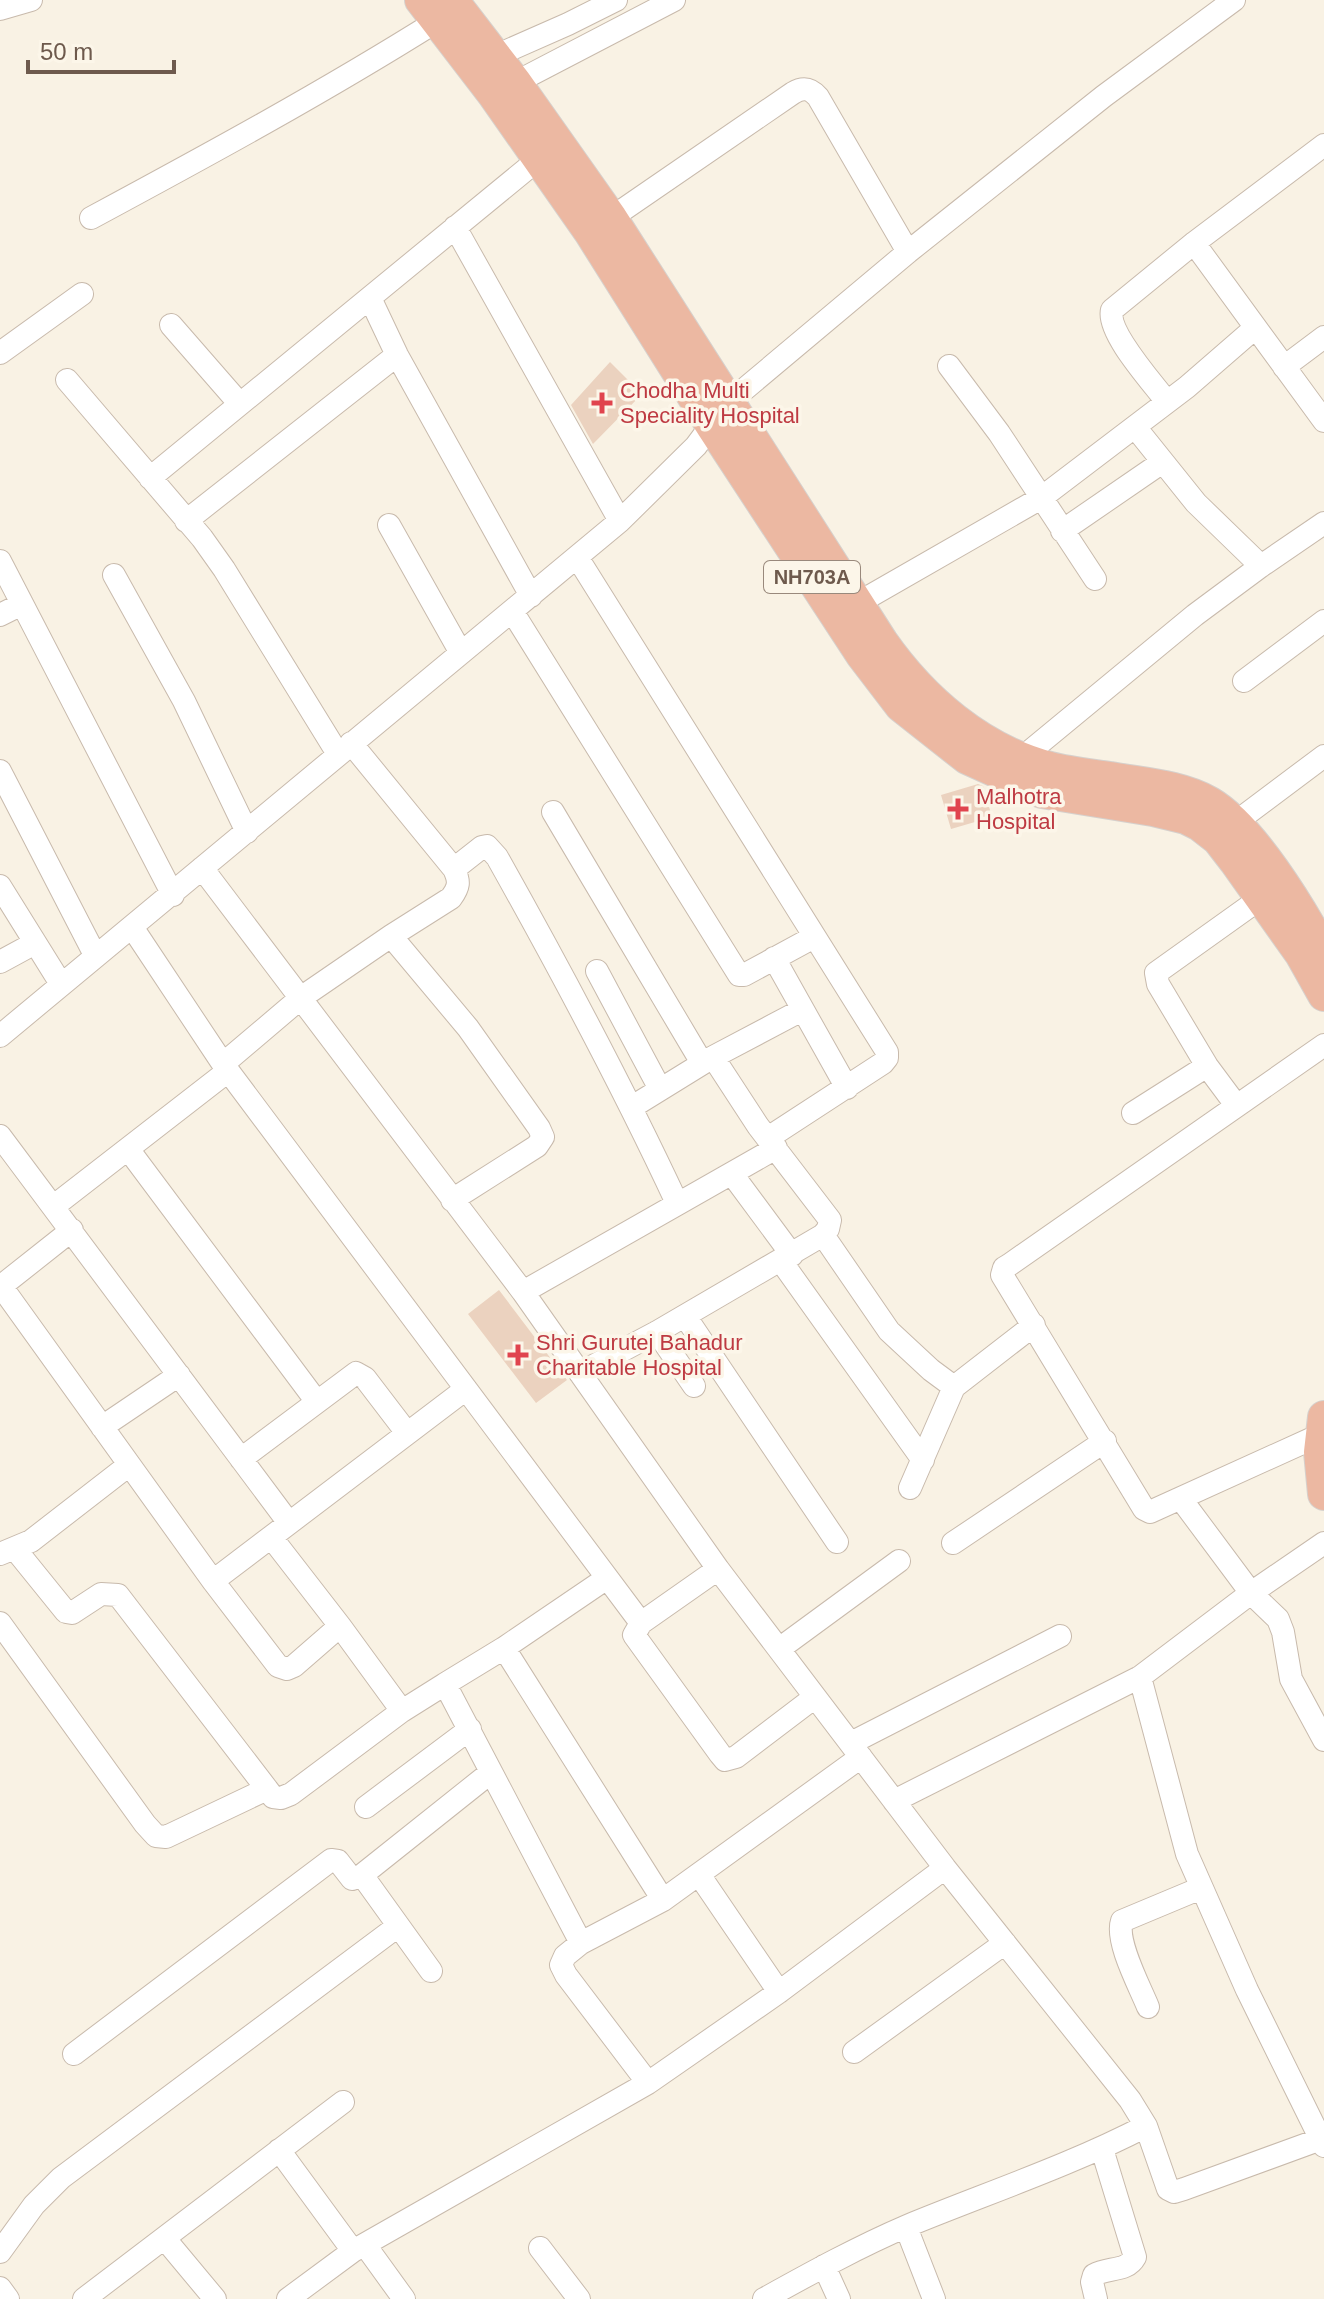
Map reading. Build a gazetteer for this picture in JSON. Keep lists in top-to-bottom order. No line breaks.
{"streets":{"highway":["NH703A"]},"places":{"health":["Chodha Multi Speciality Hospital","Malhotra Hospital","Shri Gurutej Bahadur Charitable Hospital"]},"scale_bar":"50 m"}
